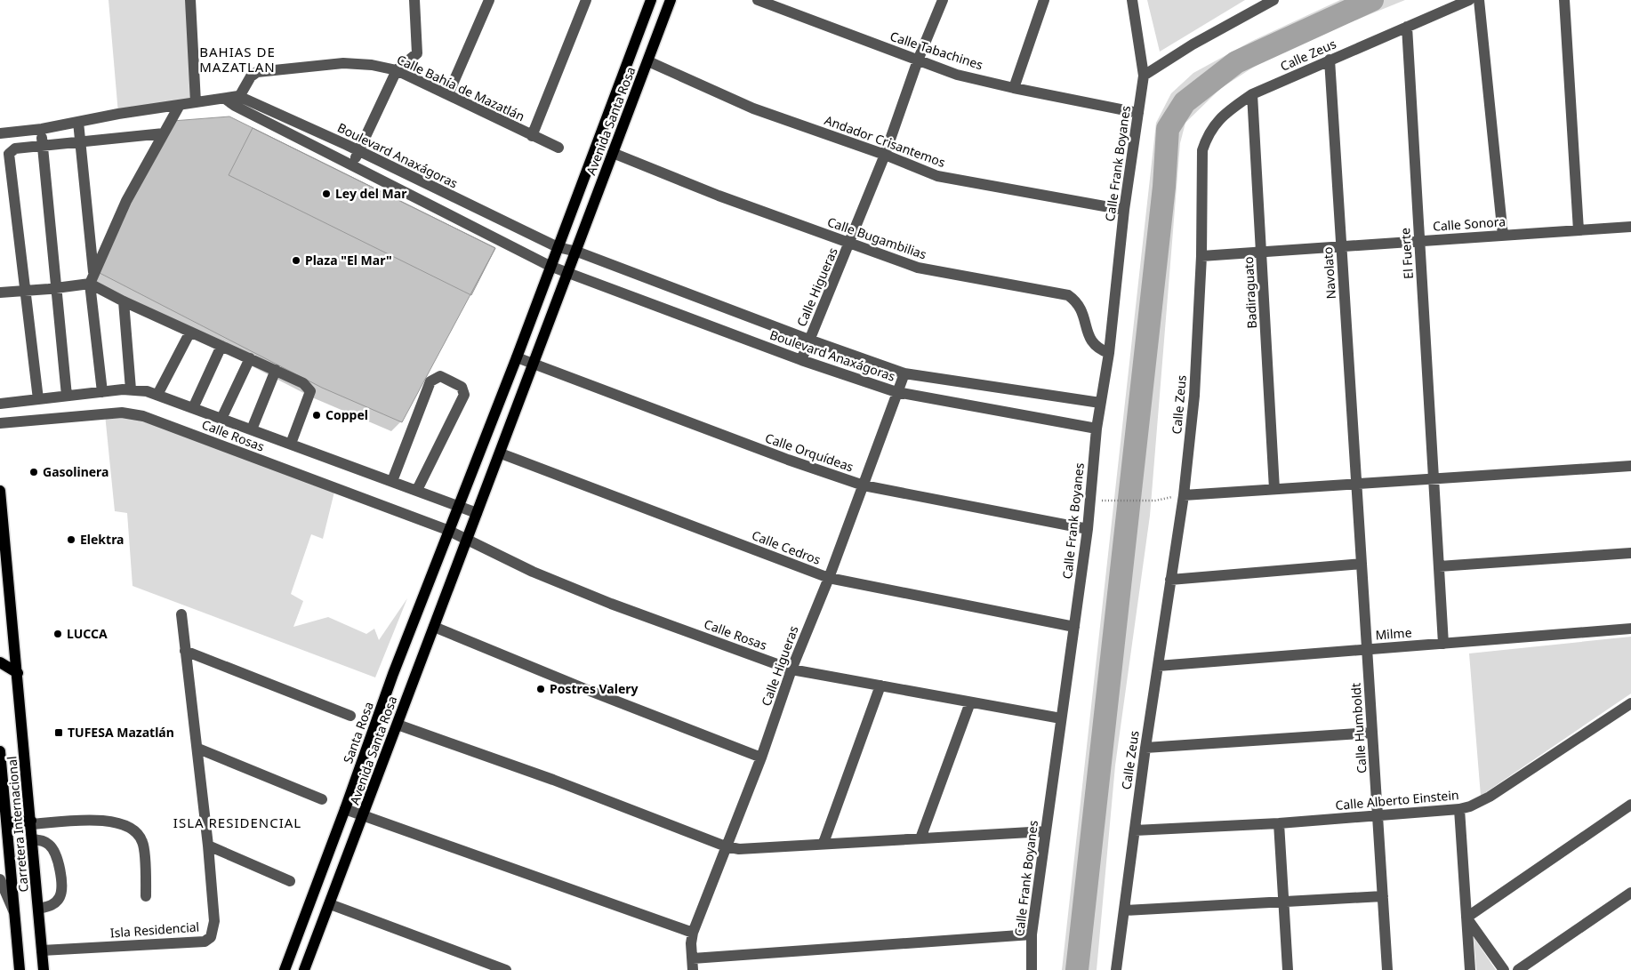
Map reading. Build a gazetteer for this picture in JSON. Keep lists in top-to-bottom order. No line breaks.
{"streets":{"main road":["Avenida Santa Rosa","Santa Rosa","Carretera Internacional"],"street":["Calle Tabachines","Calle Zeus","Calle Bahía de Mazatlán","Andador Crisantemos","Boulevard Anaxágoras","Calle Frank Boyanes","Calle Sonora","Calle Bugambilias","El Fuerte","Navolato","Calle Higueras","Badiraguato","Calle Rosas","Calle Orquídeas","Calle Cedros","Milme","Calle Humboldt","Calle Alberto Einstein","Isla Residencial"]},"crossings":[["Calle Tabachines","Calle Frank Boyanes"],["Calle Tabachines","Calle Higueras"],["Calle Zeus","Calle Sonora"],["Calle Zeus","El Fuerte"],["Calle Zeus","Navolato"],["Calle Zeus","Badiraguato"],["Calle Zeus","Milme"],["Calle Zeus","Calle Alberto Einstein"],["Calle Bahía de Mazatlán","Boulevard Anaxágoras"],["Avenida Santa Rosa","Andador Crisantemos"],["Avenida Santa Rosa","Boulevard Anaxágoras"],["Avenida Santa Rosa","Calle Bugambilias"],["Avenida Santa Rosa","Calle Rosas"],["Avenida Santa Rosa","Calle Orquídeas"],["Avenida Santa Rosa","Calle Cedros"],["Avenida Santa Rosa","Santa Rosa"],["Andador Crisantemos","Calle Frank Boyanes"],["Andador Crisantemos","Calle Higueras"],["Boulevard Anaxágoras","Calle Frank Boyanes"],["Boulevard Anaxágoras","Calle Higueras"],["Calle Frank Boyanes","Calle Bugambilias"],["Calle Frank Boyanes","Calle Rosas"],["Calle Frank Boyanes","Calle Orquídeas"],["Calle Frank Boyanes","Calle Cedros"],["Calle Sonora","El Fuerte"],["Calle Sonora","Navolato"],["Calle Sonora","Badiraguato"],["Calle Bugambilias","Calle Higueras"],["El Fuerte","Milme"],["Navolato","Calle Humboldt"],["Calle Higueras","Calle Rosas"],["Calle Higueras","Calle Orquídeas"],["Calle Higueras","Calle Cedros"],["Calle Rosas","Santa Rosa"],["Milme","Calle Humboldt"],["Calle Humboldt","Calle Alberto Einstein"],["Carretera Internacional","Isla Residencial"]],"districts":["BAHIAS DE MAZATLAN","ISLA RESIDENCIAL"],"places":{"other":["Ley del Mar","Plaza \"El Mar\"","Coppel","Gasolinera","Elektra","LUCCA","Postres Valery"],"transit":["TUFESA Mazatlán"]}}
